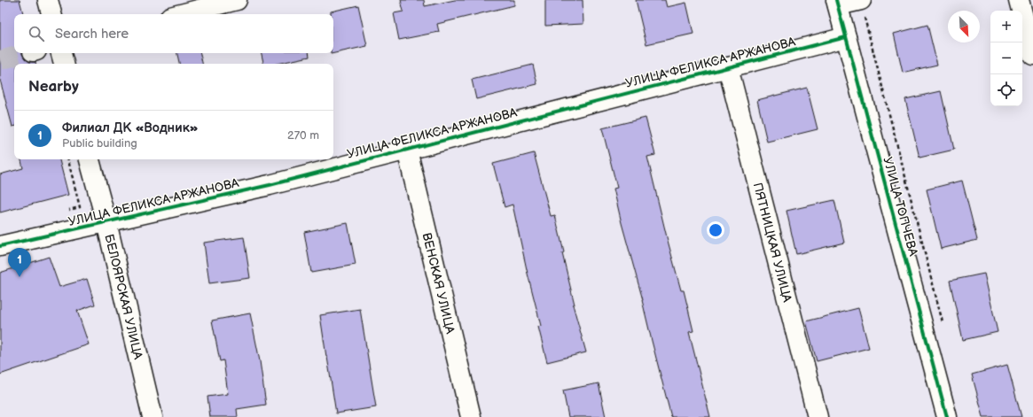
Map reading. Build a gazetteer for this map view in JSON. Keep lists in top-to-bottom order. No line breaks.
{"streets":{"street":["УЛИЦА ФЕЛИКСА АРЖАНОВА","УЛИЦА ТОПЧЕВА","ПЯТНИЦКАЯ УЛИЦА","ВЕНСКАЯ УЛИЦА","БЕЛОЯРСКАЯ УЛИЦА"]},"crossings":[["УЛИЦА ФЕЛИКСА АРЖАНОВА","УЛИЦА ТОПЧЕВА"],["УЛИЦА ФЕЛИКСА АРЖАНОВА","ПЯТНИЦКАЯ УЛИЦА"],["УЛИЦА ФЕЛИКСА АРЖАНОВА","ВЕНСКАЯ УЛИЦА"],["УЛИЦА ФЕЛИКСА АРЖАНОВА","БЕЛОЯРСКАЯ УЛИЦА"]],"north":"bottom right","page":{"map_buttons":["+","−"],"search":"Search here","heading":"Nearby","list":[{"mark":"1","name":"Филиал ДК «Водник»","note":"Public building","value":"270 m"}],"pins":"1"}}
